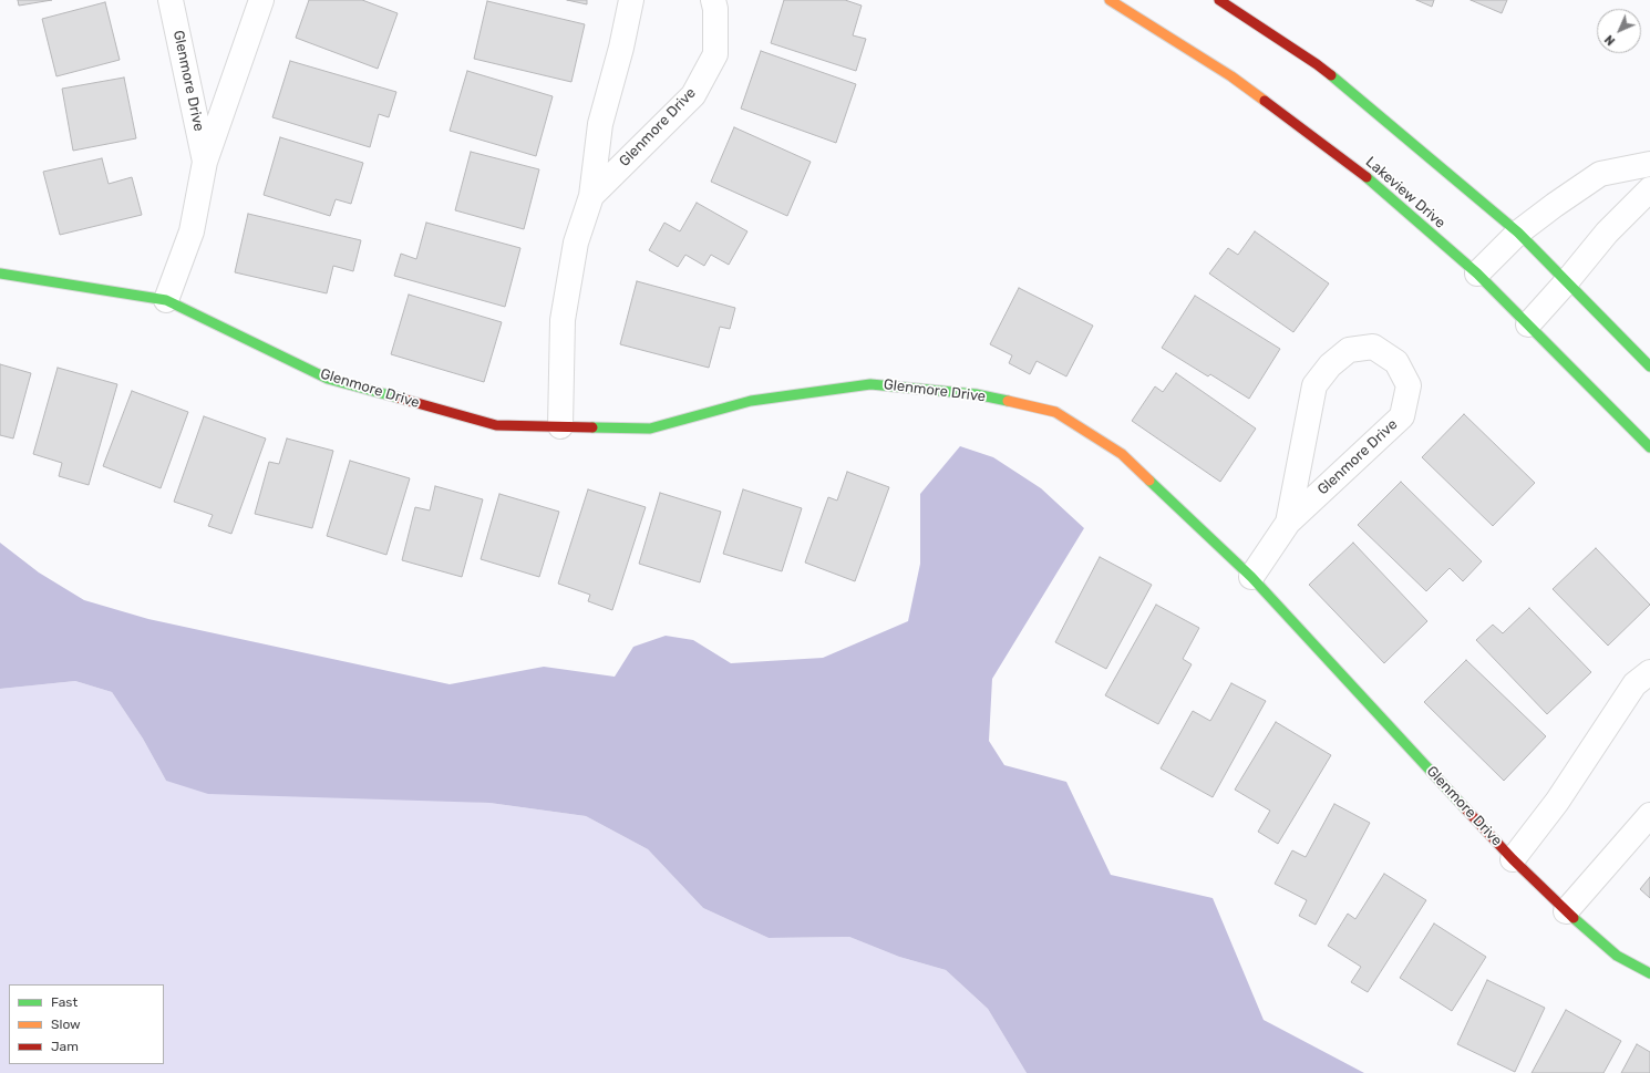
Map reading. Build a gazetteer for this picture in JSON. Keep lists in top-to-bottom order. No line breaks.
{"streets":{"street":["Glenmore Drive","Lakeview Drive"]},"legend":["Fast","Slow","Jam"],"north":"bottom left"}
